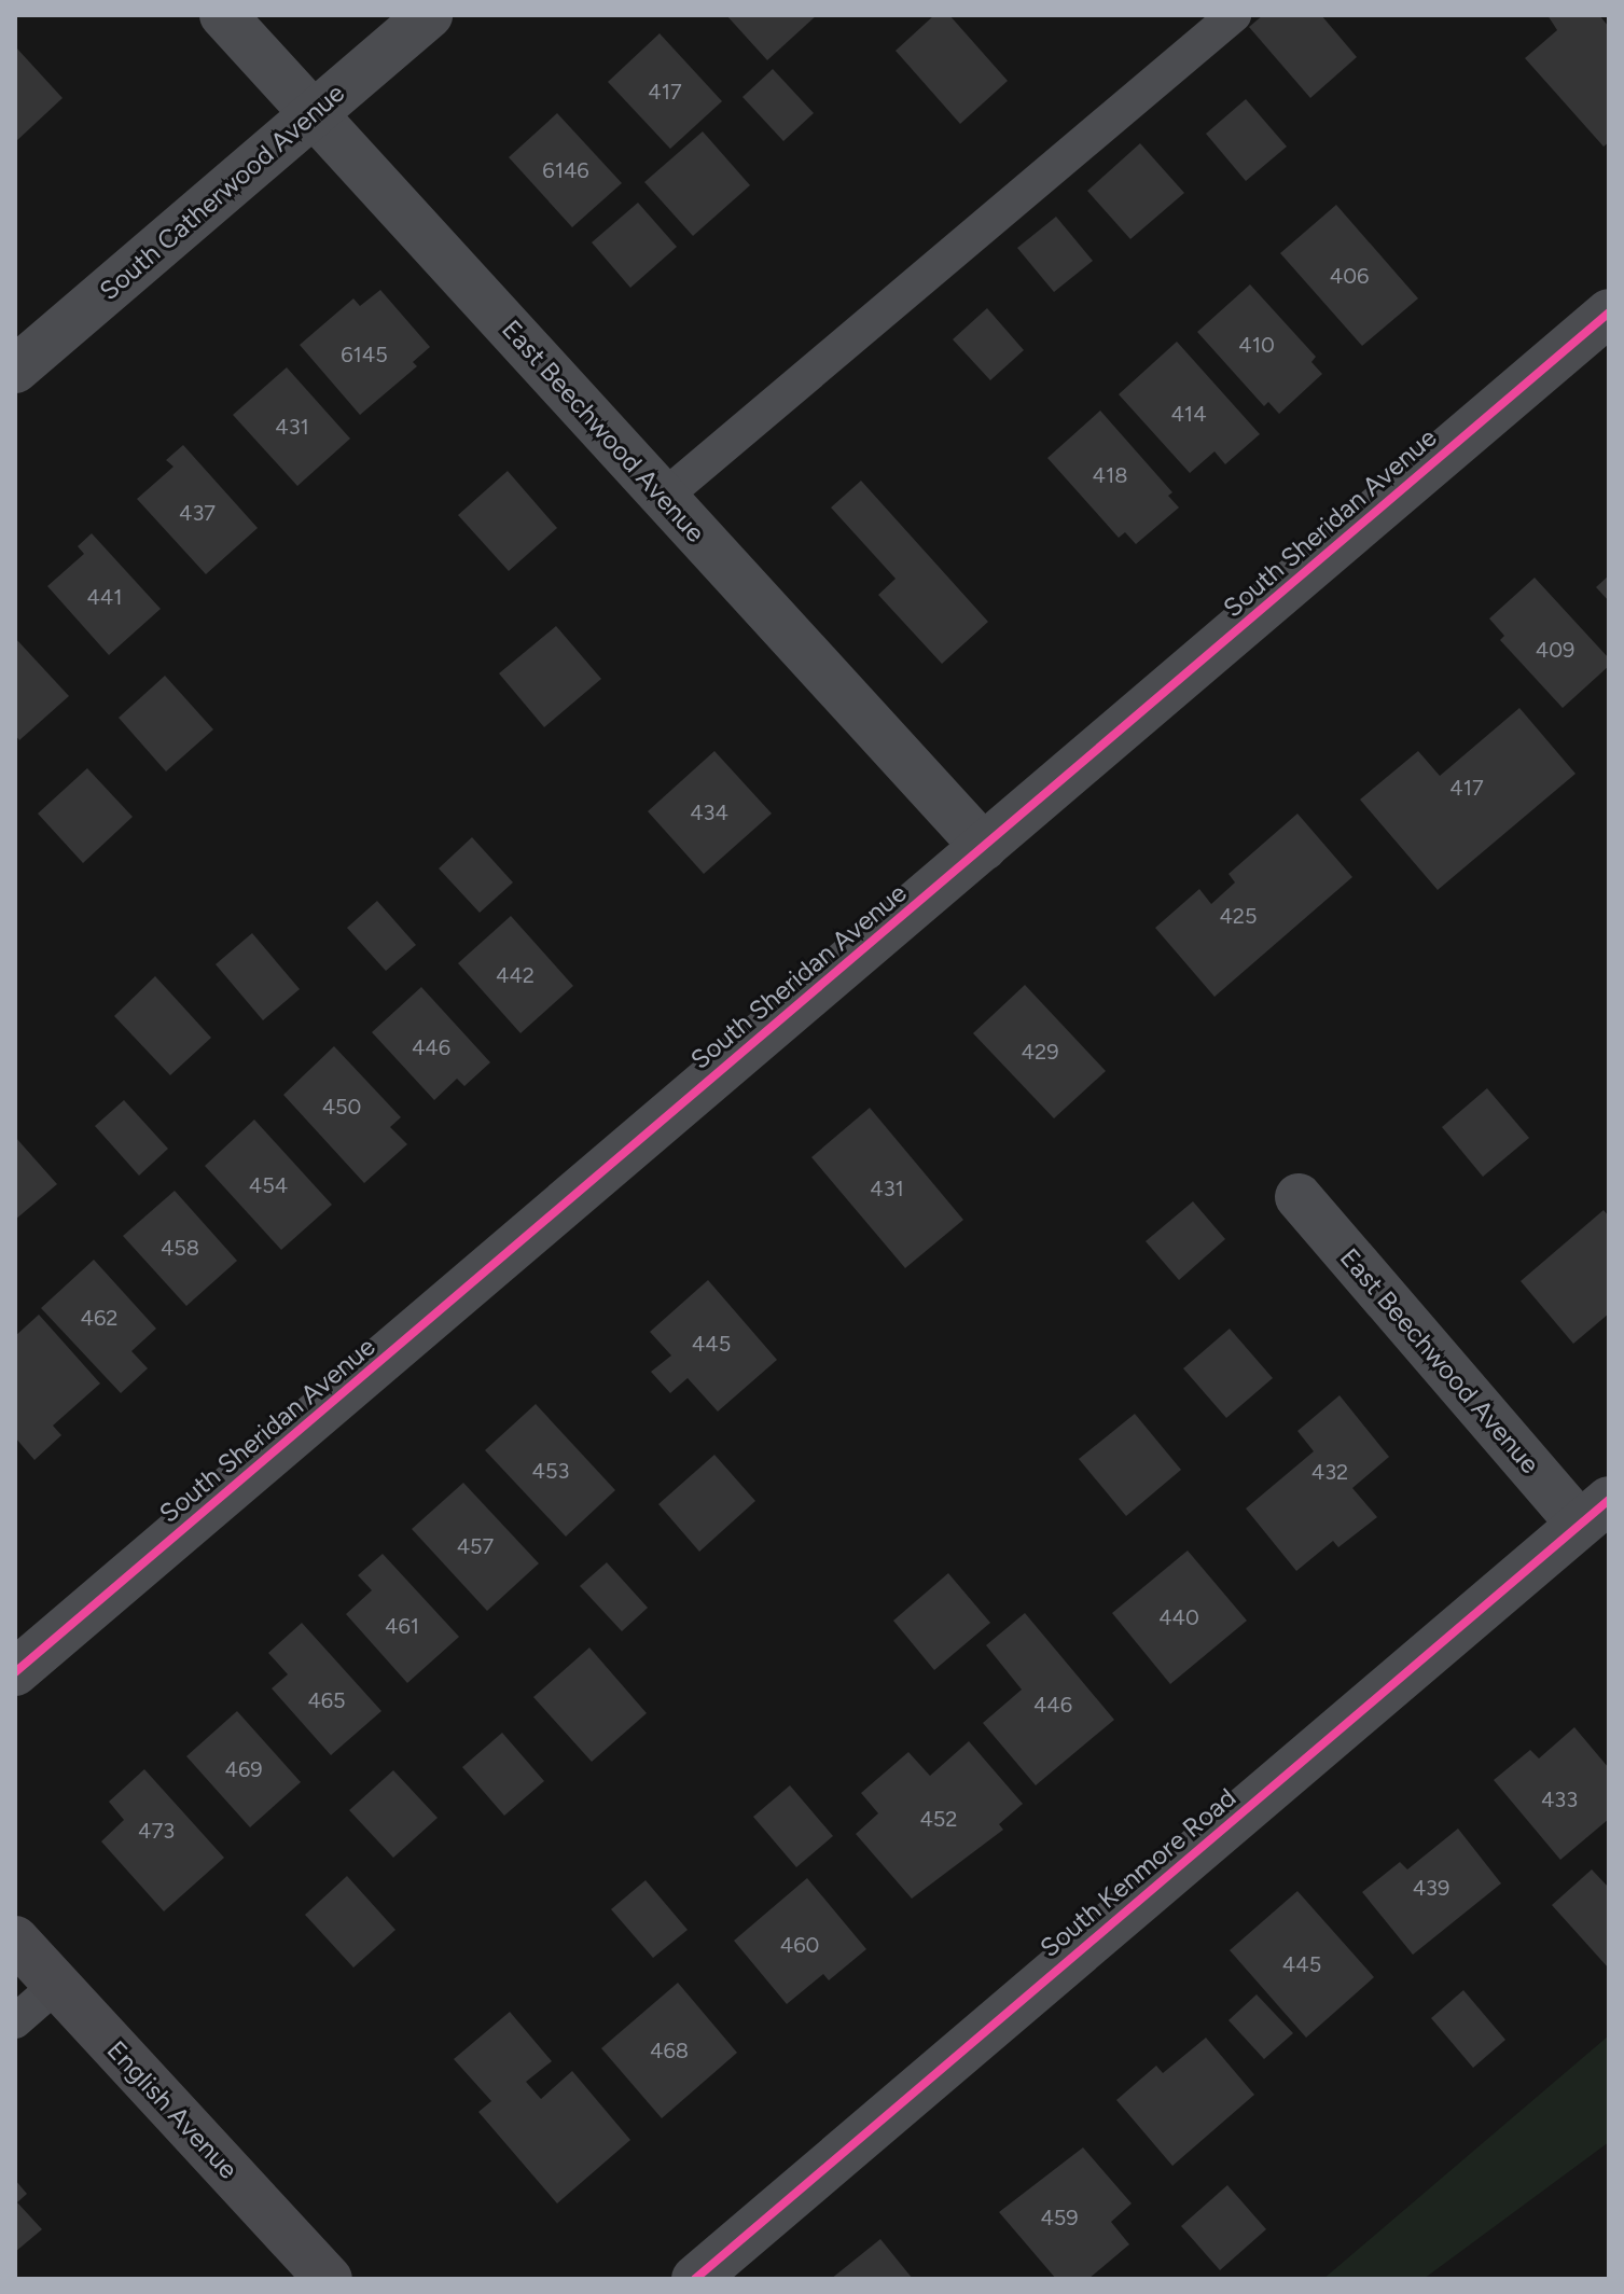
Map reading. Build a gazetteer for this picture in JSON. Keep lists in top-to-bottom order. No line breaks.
{"streets":{"street":["South Catherwood Avenue","East Beechwood Avenue","South Sheridan Avenue","South Kenmore Road","English Avenue"]},"crossings":[["South Catherwood Avenue","East Beechwood Avenue"],["East Beechwood Avenue","South Sheridan Avenue"],["East Beechwood Avenue","South Kenmore Road"]],"house_numbers":["417","6146","406","410","6145","414","431","418","437","441","409","417","434","425","442","446","429","450","454","431","458","462","445","453","432","457","440","461","465","446","469","433","452","473","439","460","445","468","459"]}
